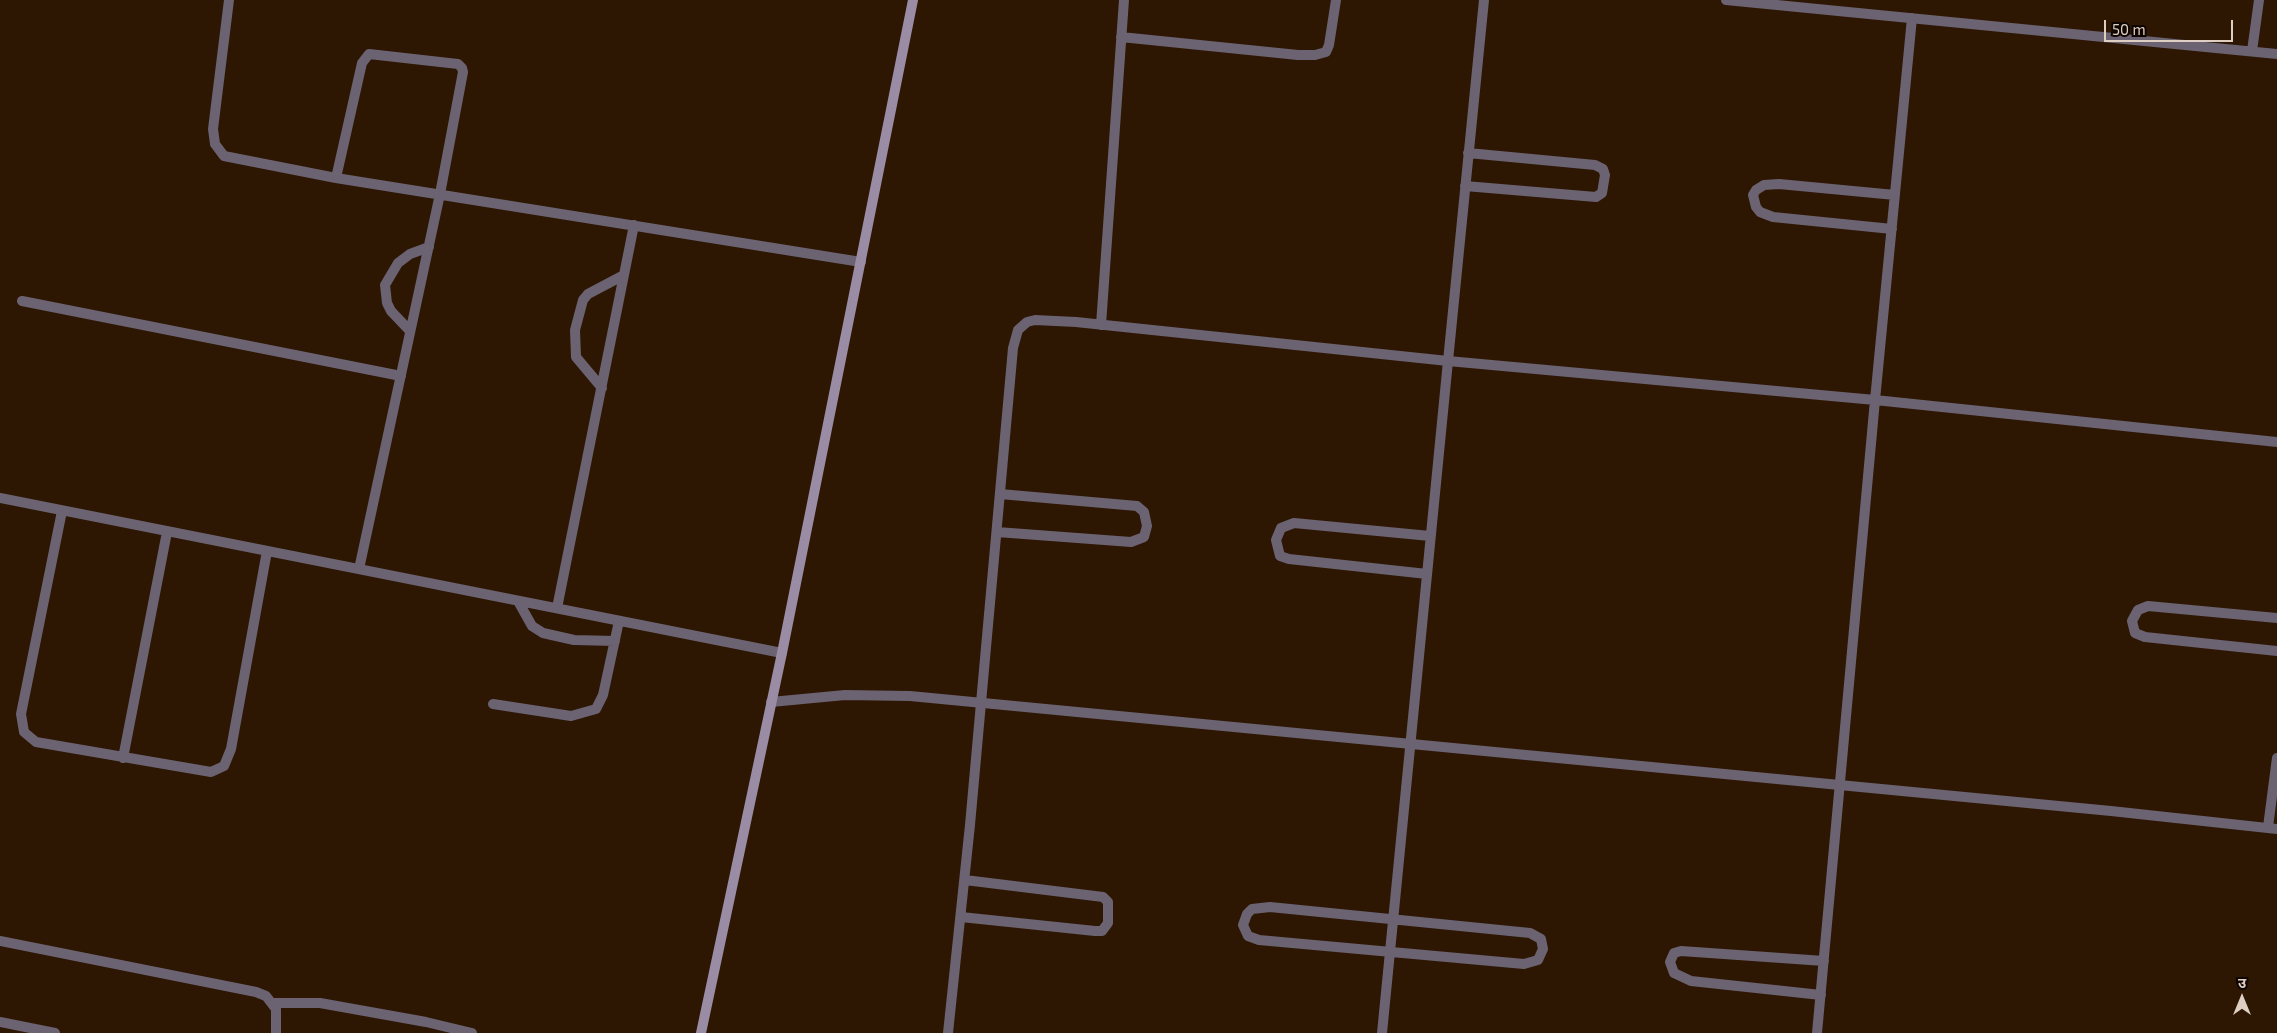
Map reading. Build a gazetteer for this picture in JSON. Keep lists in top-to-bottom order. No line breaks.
{"scale_bar":"50 m","north":"top"}
